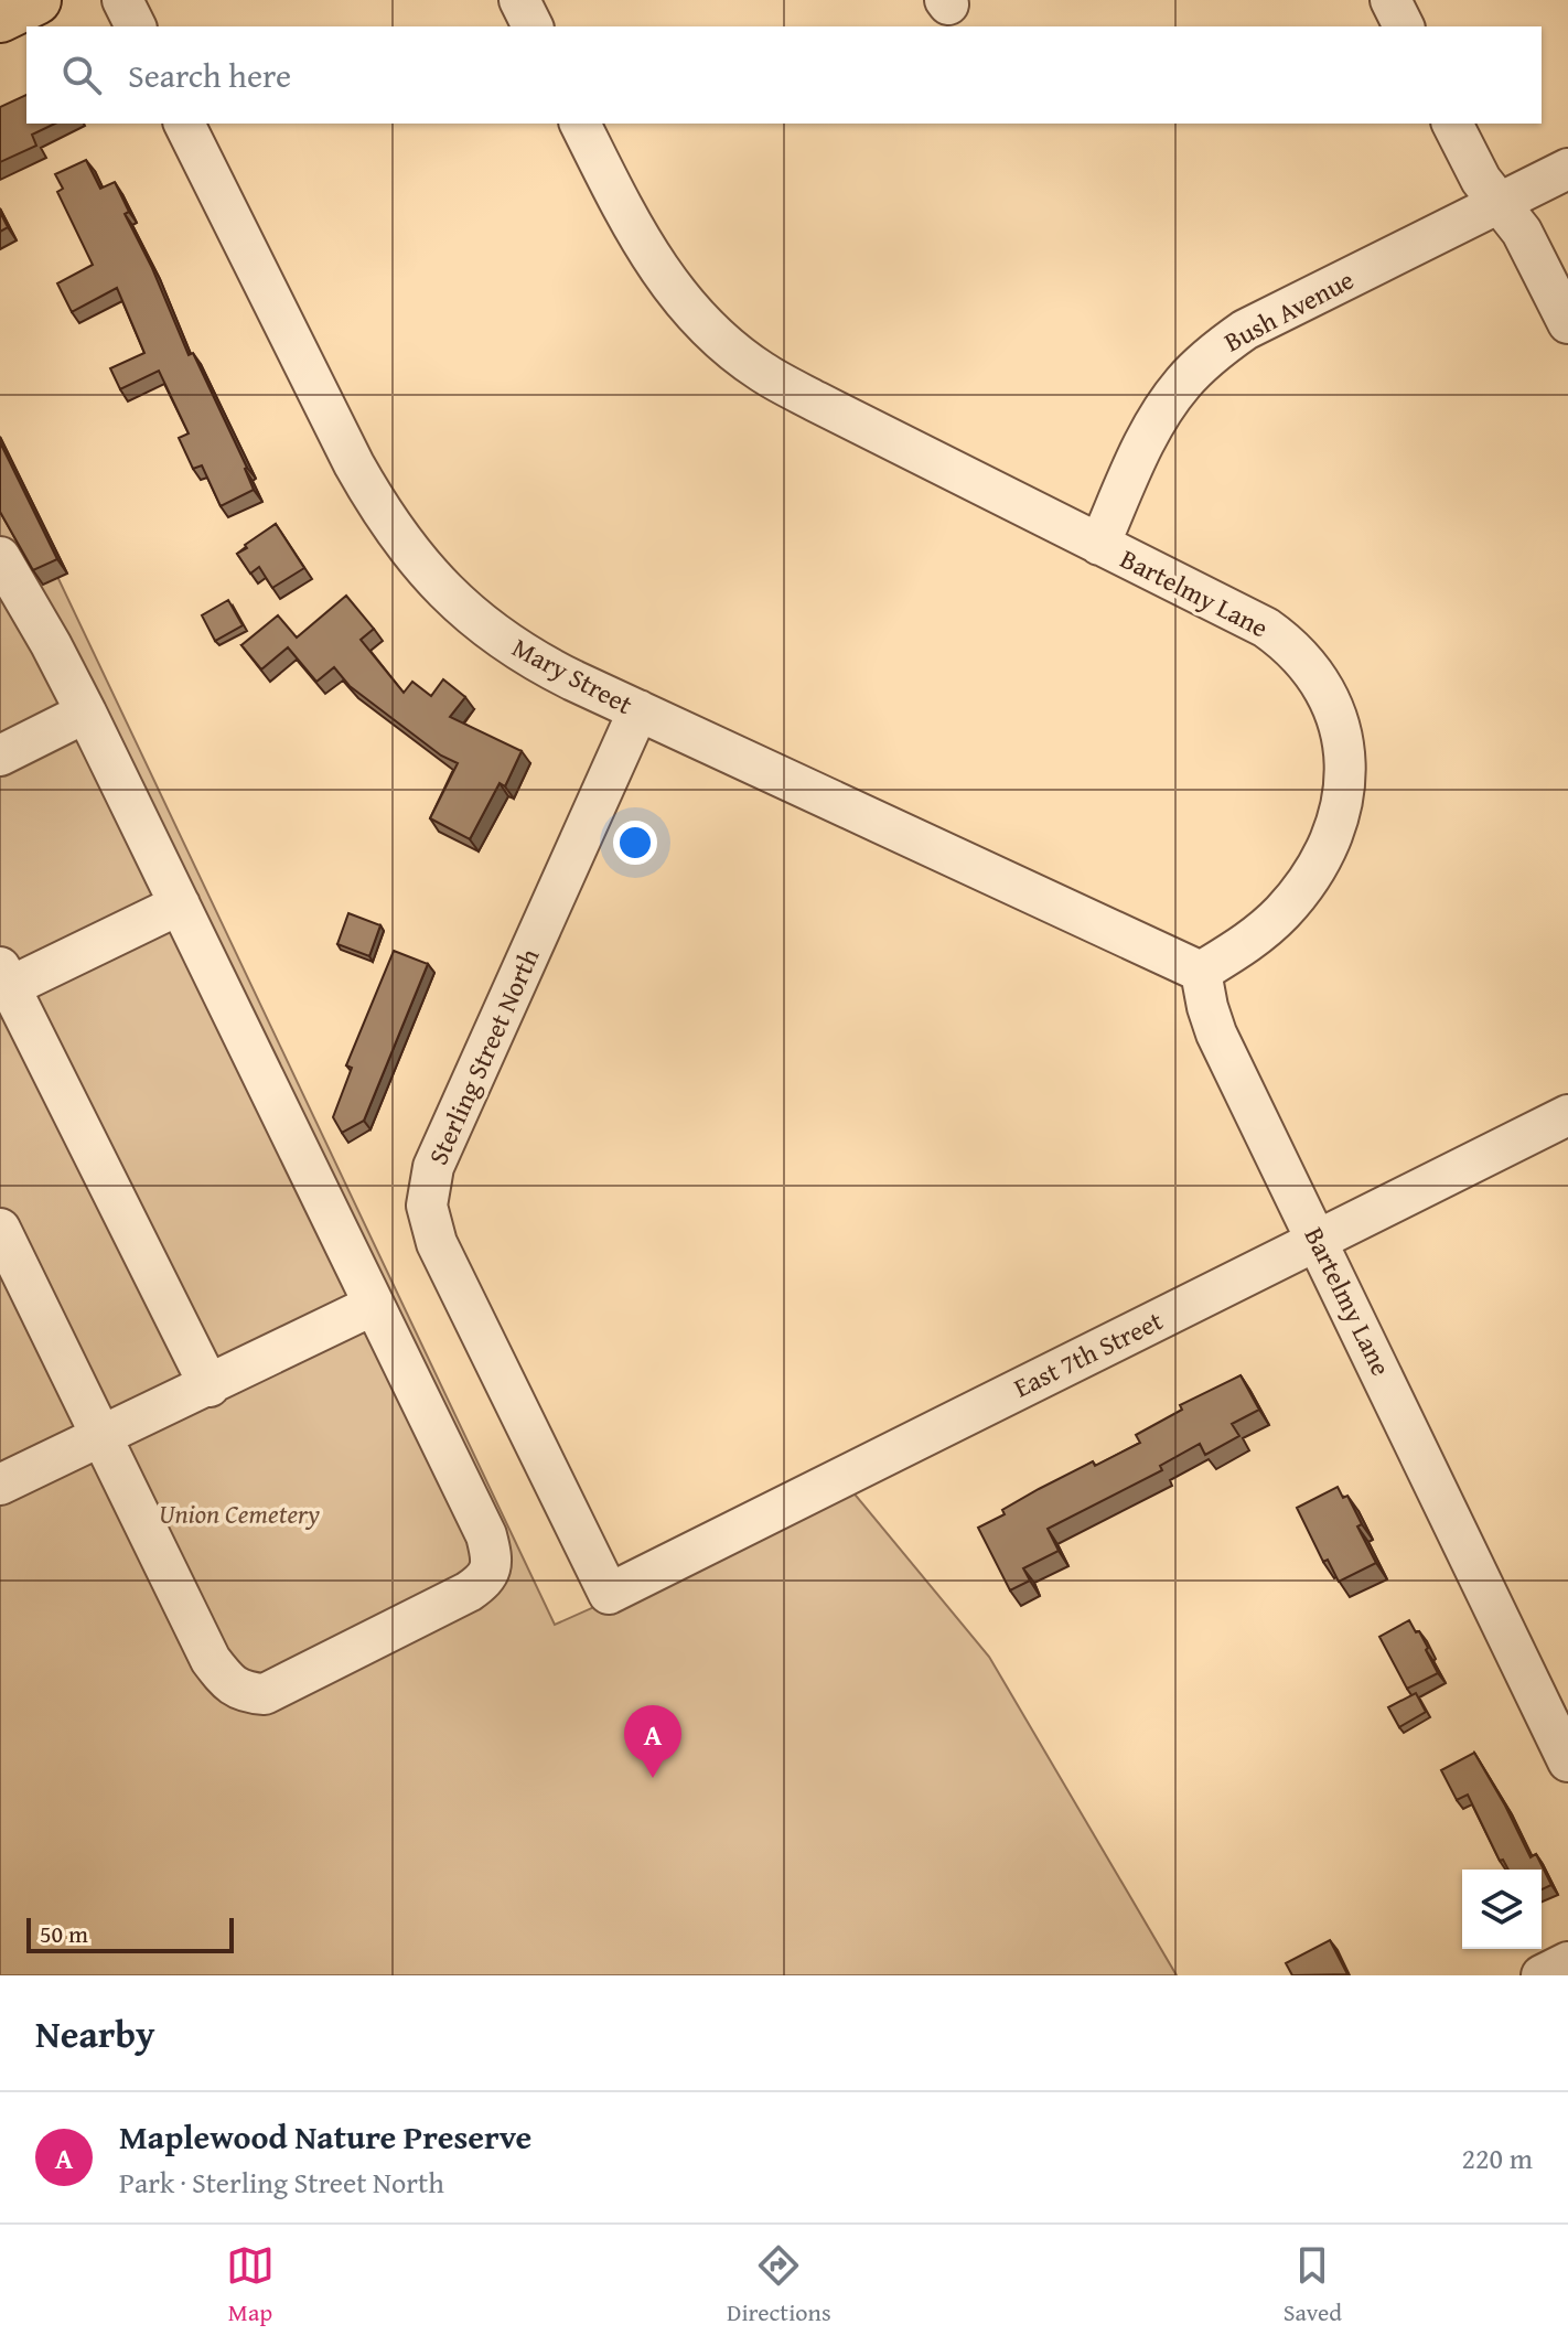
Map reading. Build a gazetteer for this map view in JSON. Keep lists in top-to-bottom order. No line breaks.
{"streets":{"street":["Bush Avenue","Bartelmy Lane","Mary Street","Sterling Street North","East 7th Street"]},"crossings":[["Bush Avenue","Bartelmy Lane"],["Bartelmy Lane","Mary Street"],["Bartelmy Lane","East 7th Street"],["Mary Street","Sterling Street North"],["Sterling Street North","East 7th Street"]],"parks":["Union Cemetery"],"scale_bar":"50 m","page":{"search":"Search here","pins":"A","scale":"50 m","heading":"Nearby","list":[{"mark":"A","name":"Maplewood Nature Preserve","note":"Park · Sterling Street North","value":"220 m"}],"nav":["Map","Directions","Saved"]}}
